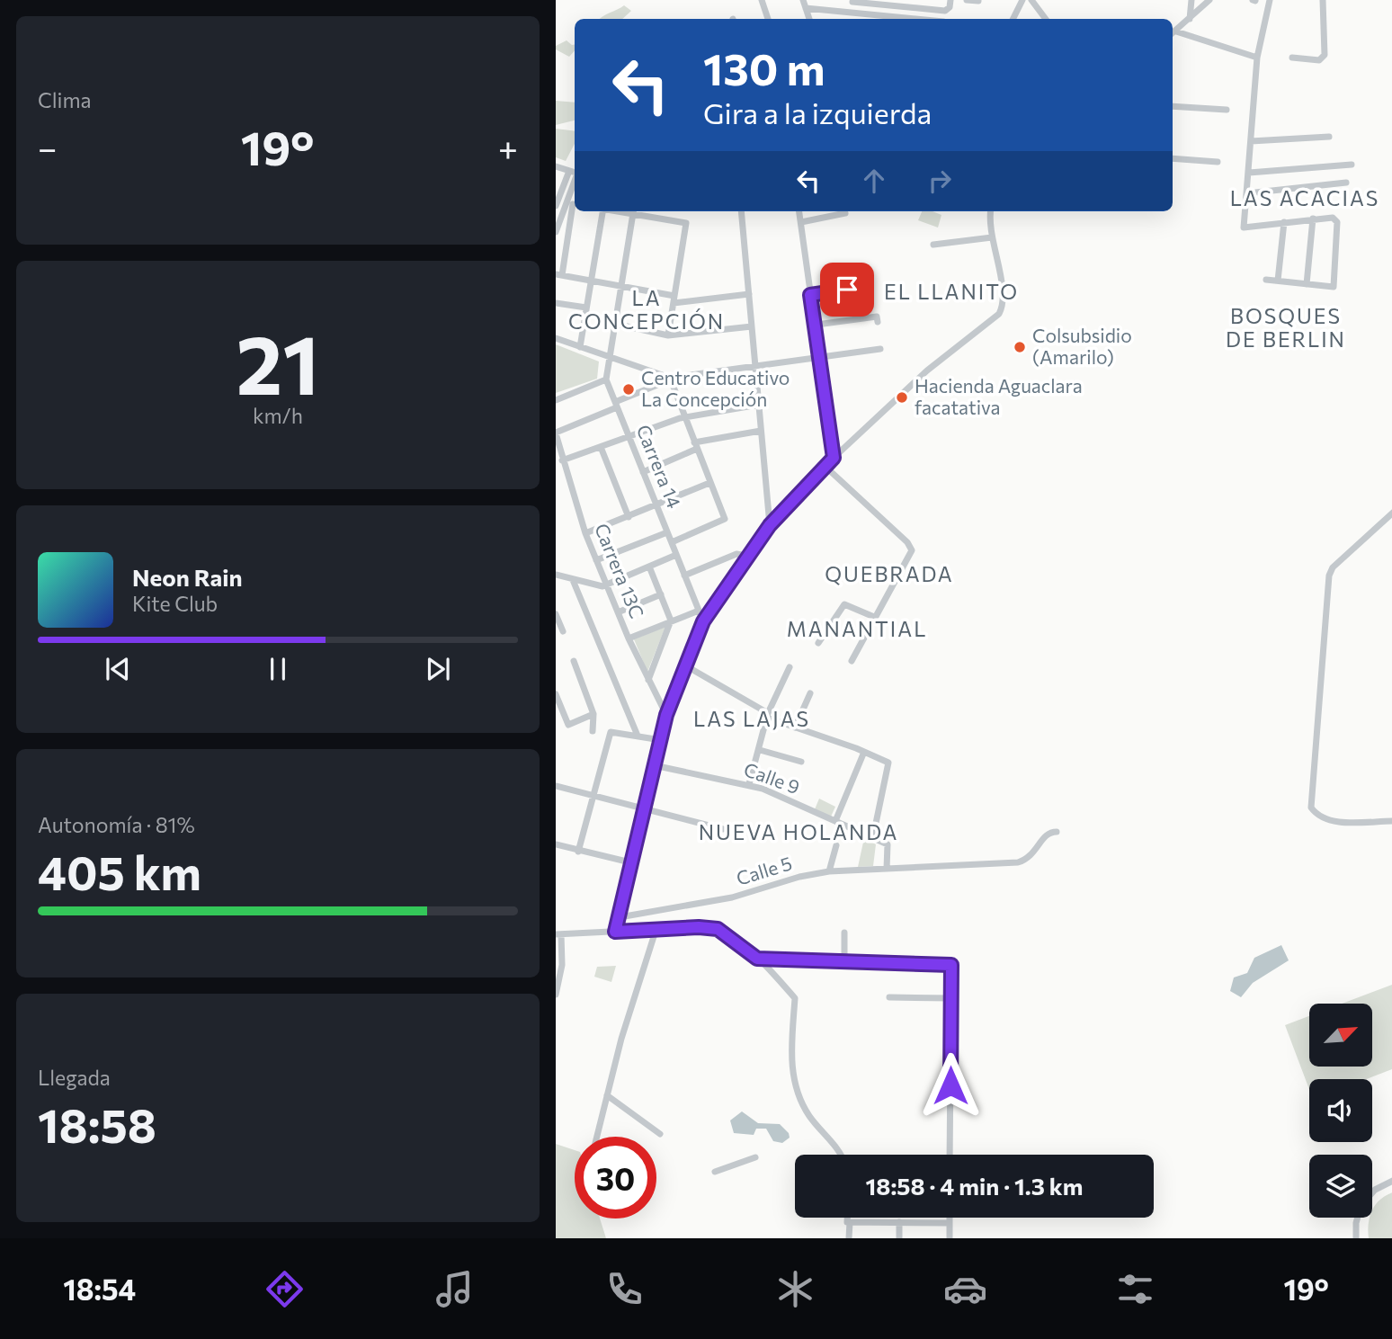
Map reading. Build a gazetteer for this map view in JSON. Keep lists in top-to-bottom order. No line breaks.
{"streets":{"street":["Carrera 14","Carrera 13C","Calle 9","Calle 5"]},"districts":["LAS ACACIAS","EL LLANITO","LA CONCEPCIÓN","BOSQUES DE BERLIN","QUEBRADA","MANANTIAL","LAS LAJAS","NUEVA HOLANDA"],"places":["Colsubsidio (Amarilo)","Centro Educativo La Concepción","Hacienda Aguaclara facatativa"],"north":"top right","page":{"tile":["Clima",["21","km/h"],["Autonomía · 81%","405 km"],["Llegada","18:58"]],"turn":["130 m","Gira a la izquierda"],"heat":["−","19°","+"],"song":["Neon Rain","Kite Club"],"limit":"30","trip":"18:58 · 4 min · 1.3 km","tabs":["18:54","19°"]}}
